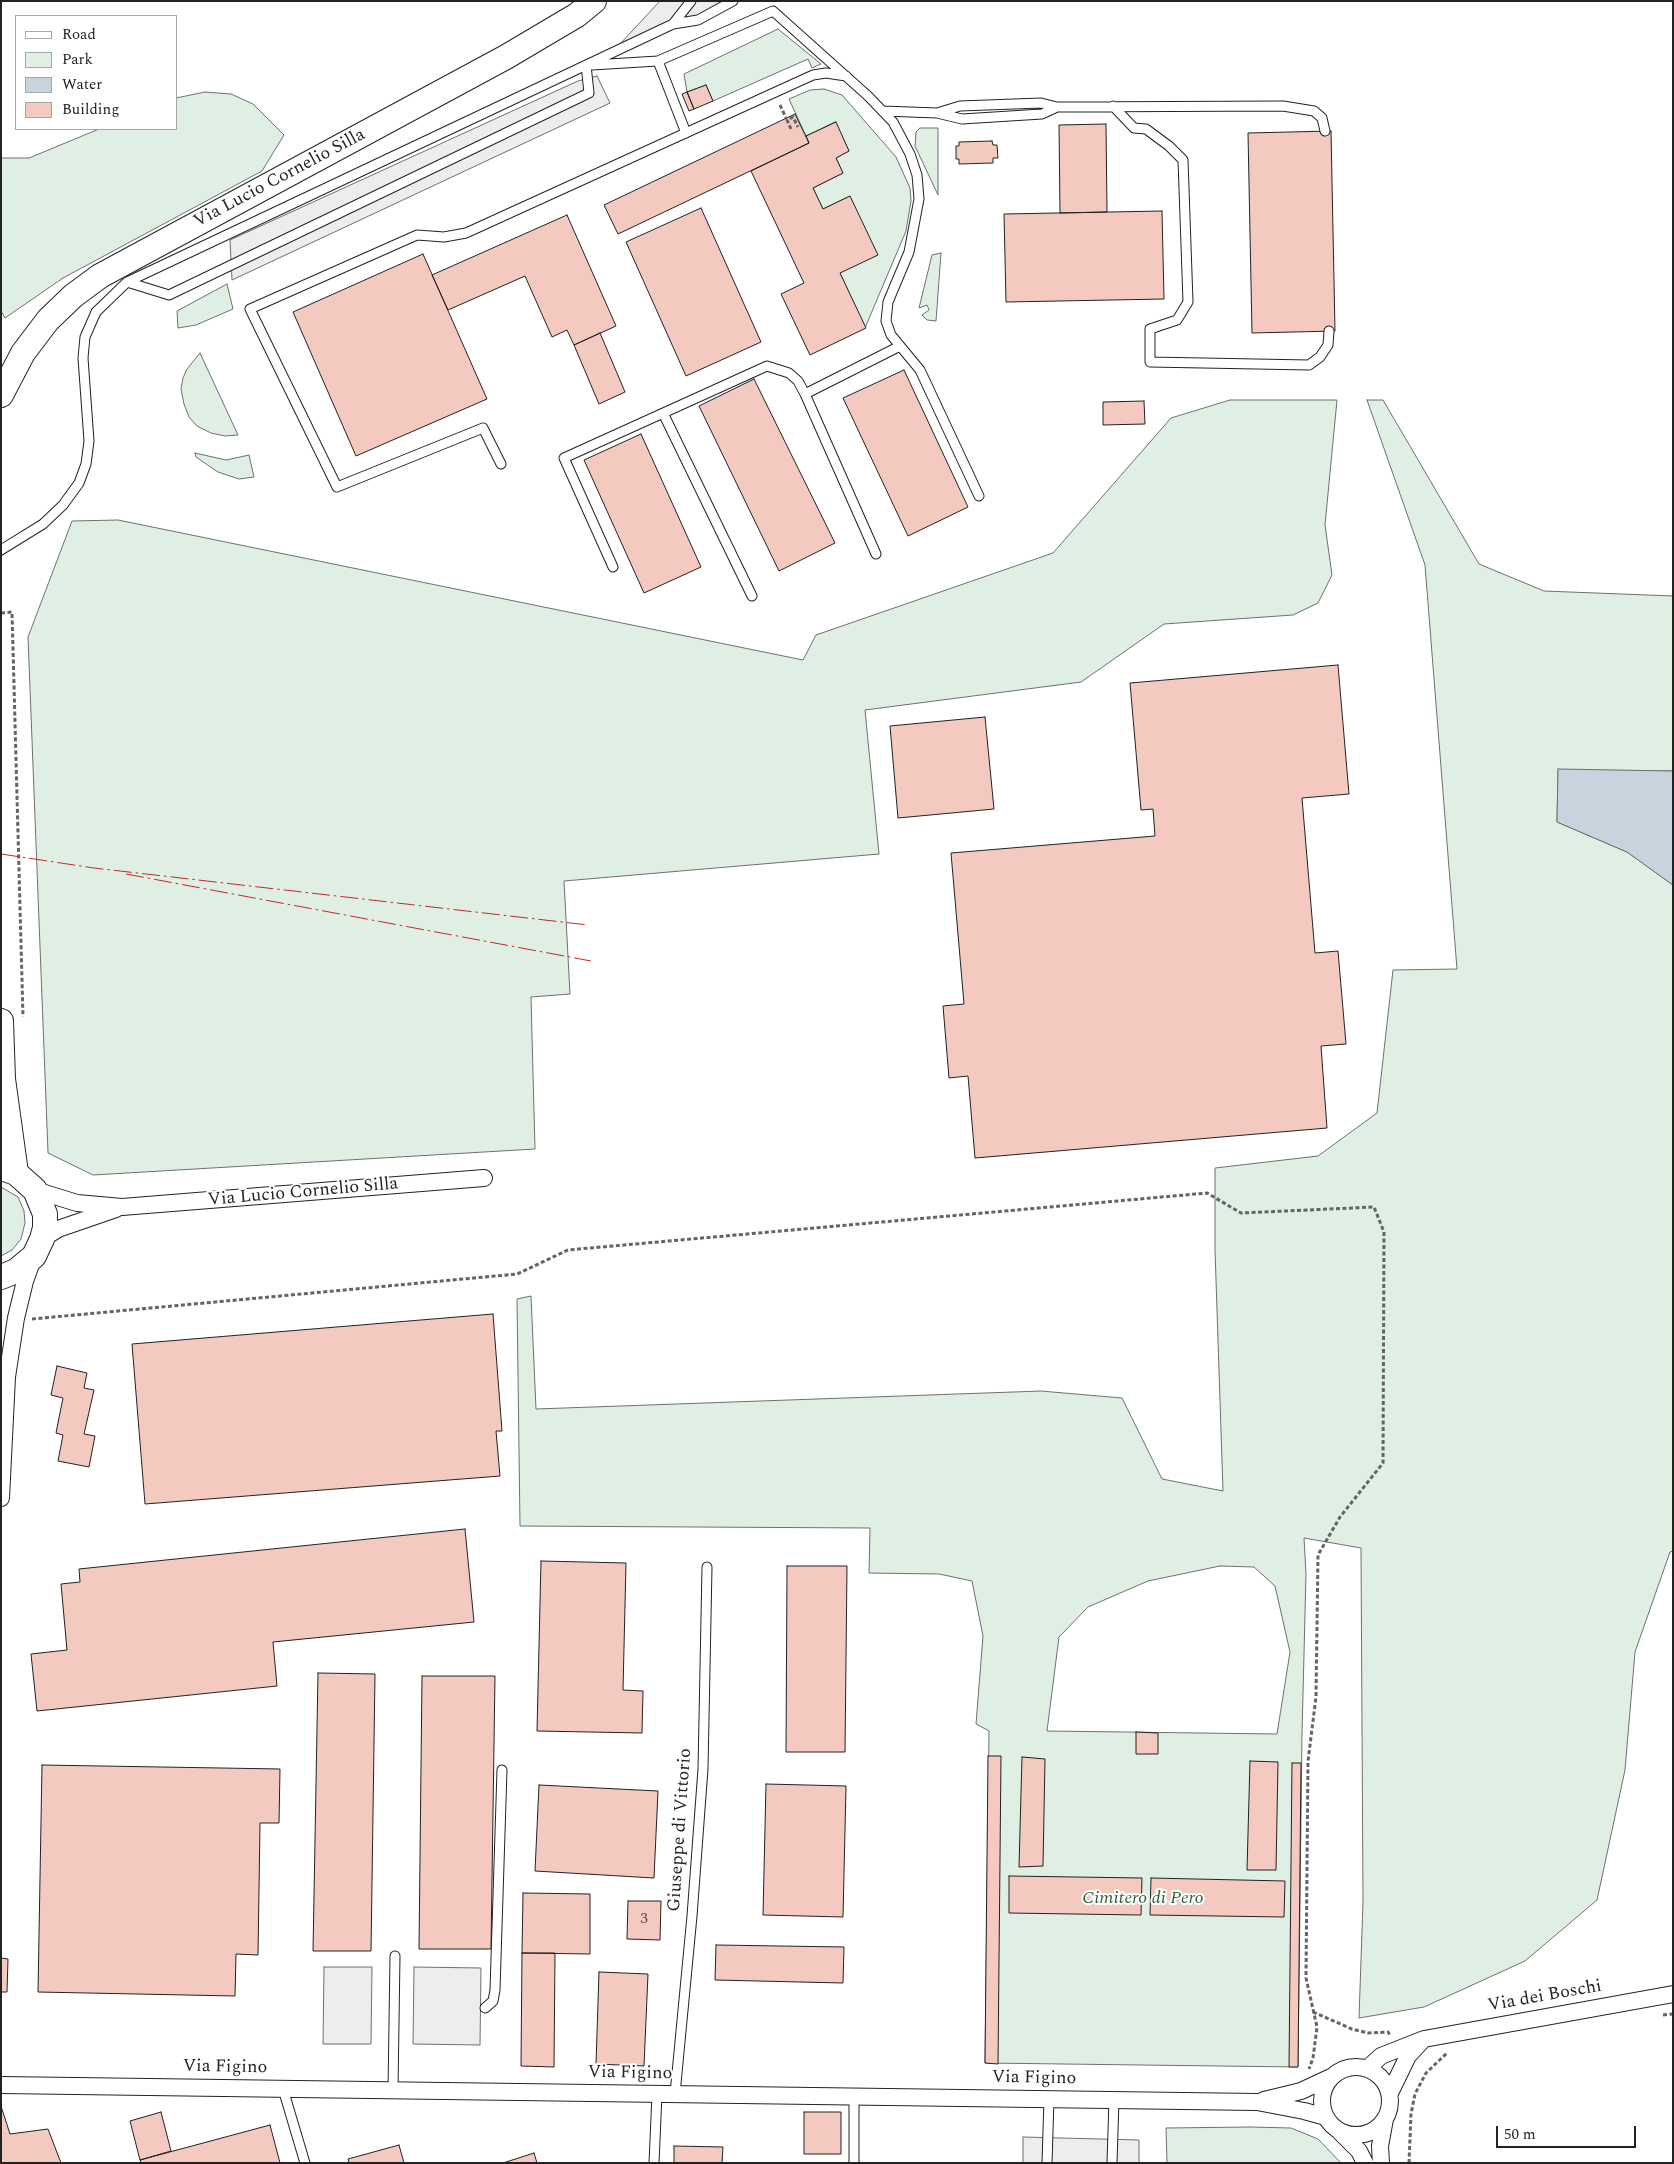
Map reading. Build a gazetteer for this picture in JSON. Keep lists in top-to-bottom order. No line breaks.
{"streets":{"street":["Via Lucio Cornelio Silla","Via dei Boschi","Via Figino"],"lane":["Giuseppe di Vittorio"]},"crossings":[["Giuseppe di Vittorio","Via Figino"],["Via dei Boschi","Via Figino"]],"parks":["Cimitero di Pero"],"house_numbers":["3"],"legend":["Road","Park","Water","Building"],"scale_bar":"50 m"}
